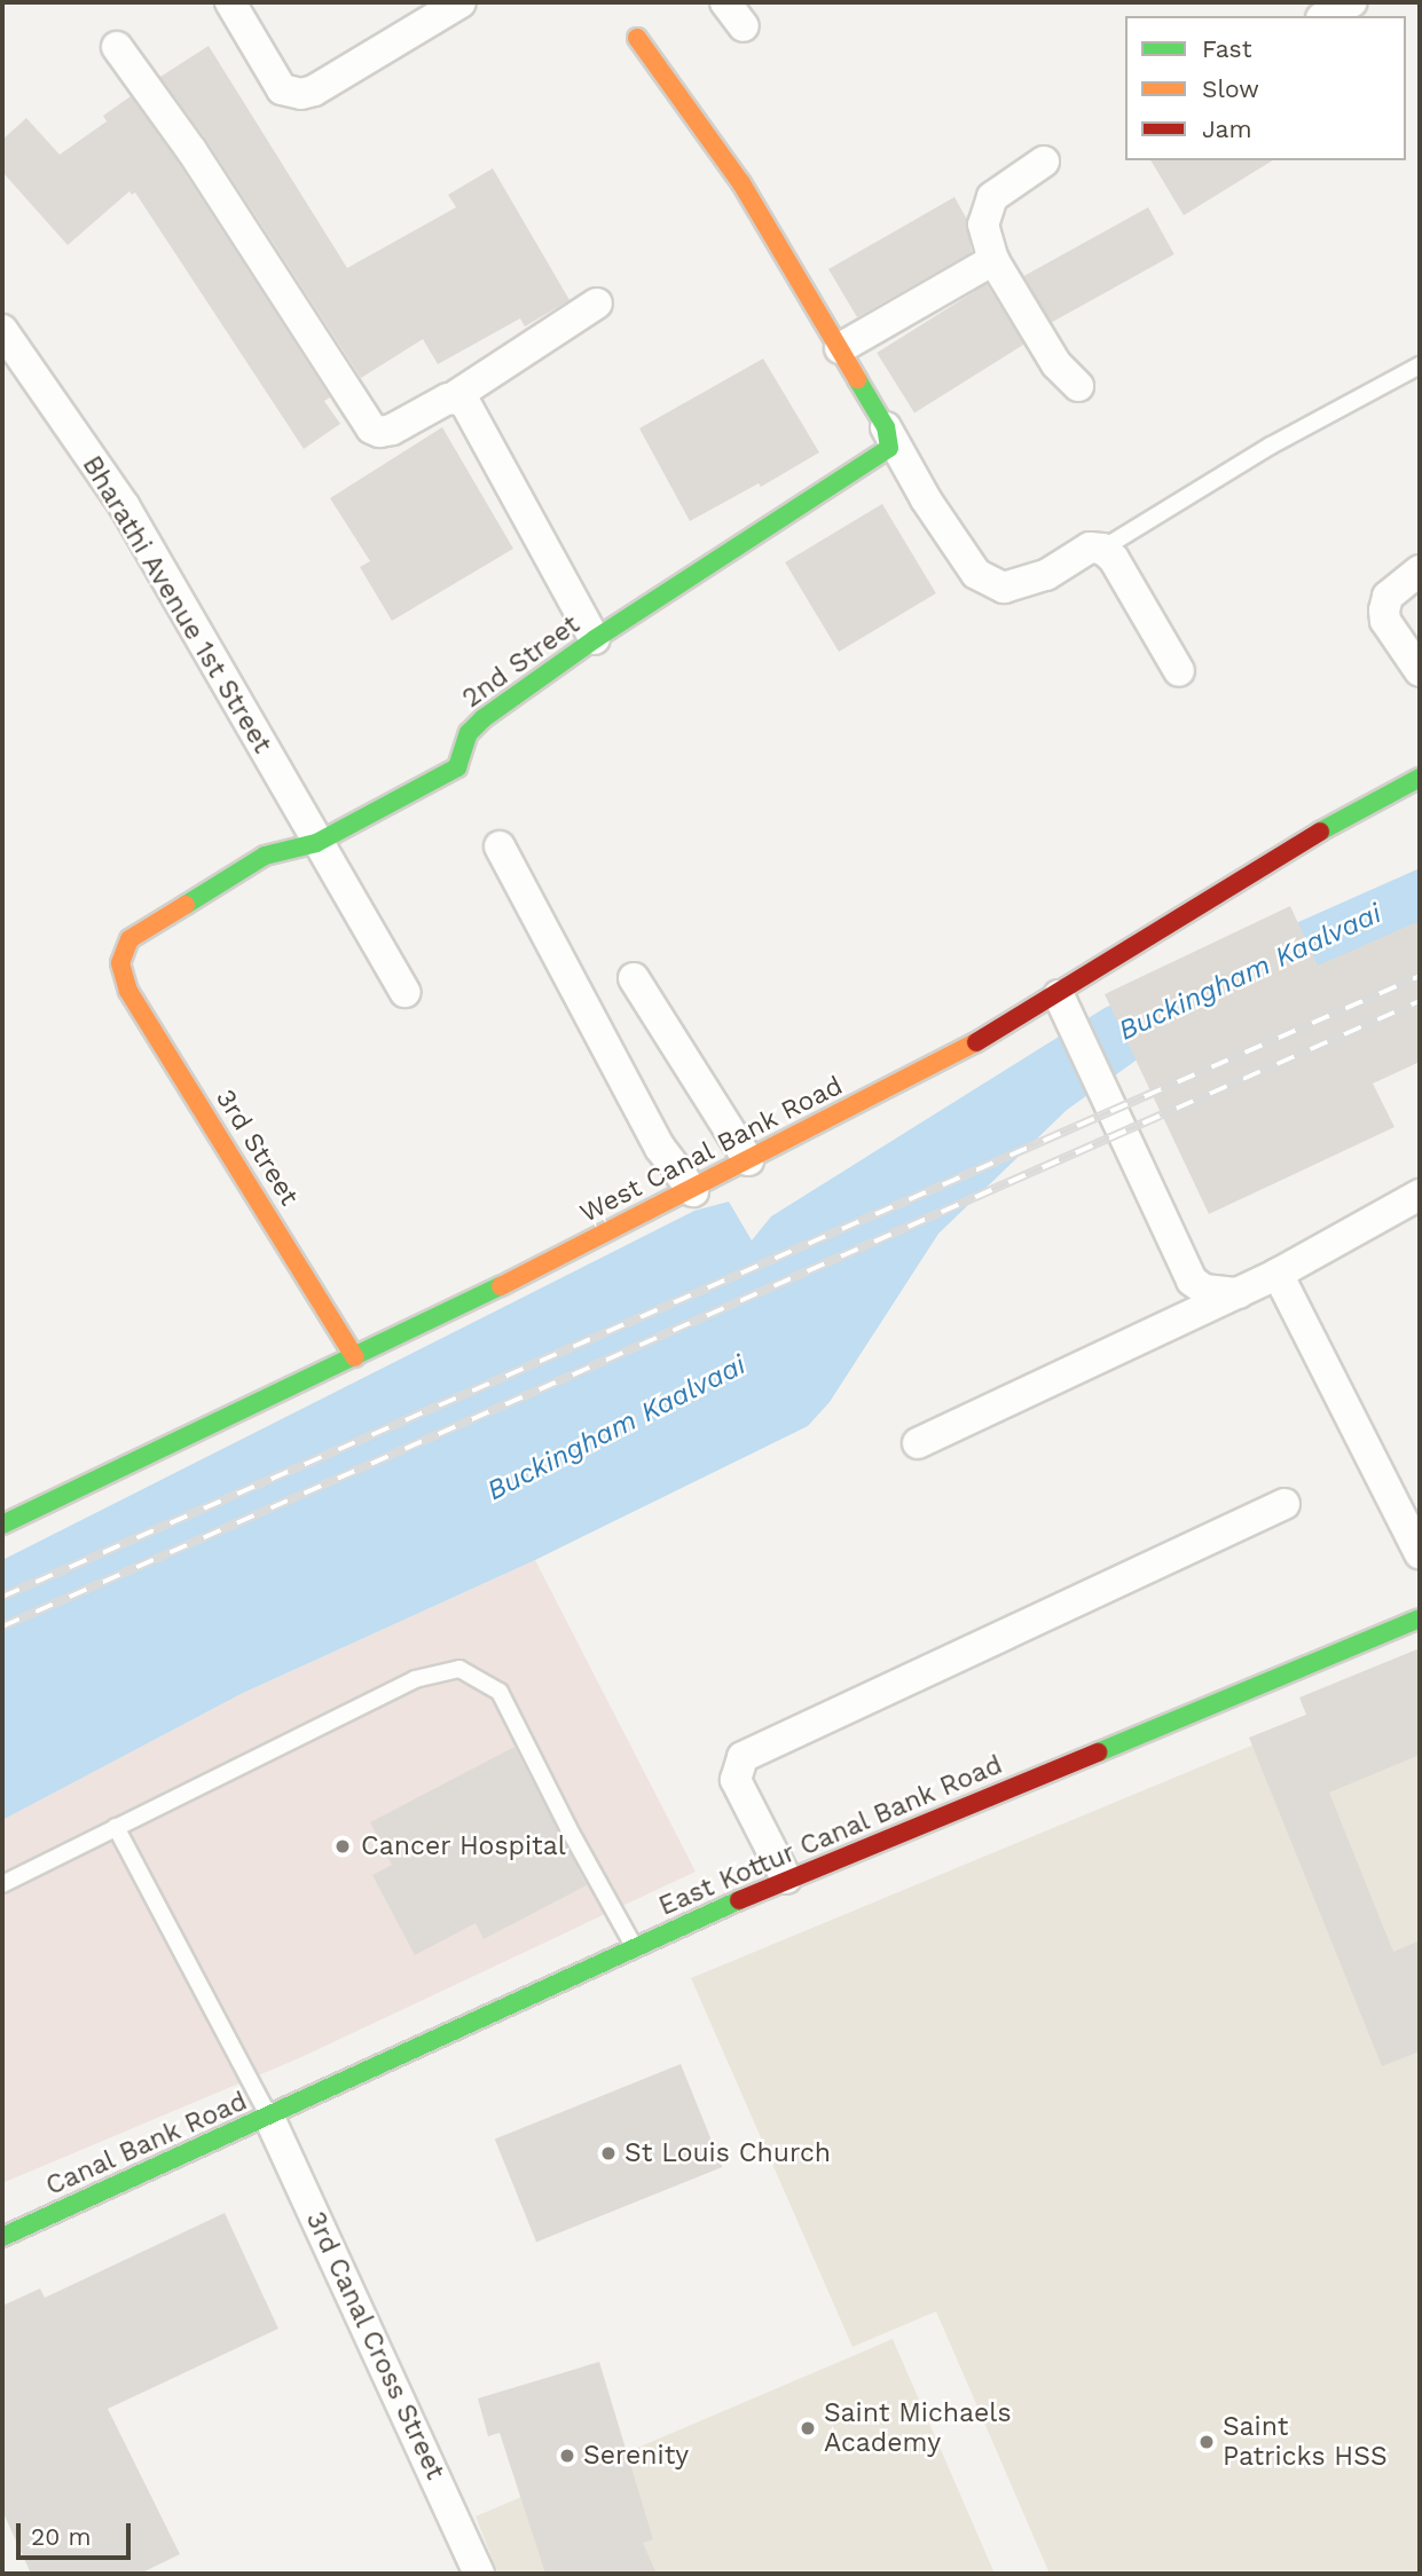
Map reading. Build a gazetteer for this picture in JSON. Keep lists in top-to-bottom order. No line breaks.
{"streets":{"street":["Bharathi Avenue 1st Street","2nd Street","3rd Street","West Canal Bank Road","East Kottur Canal Bank Road","Canal Bank Road","3rd Canal Cross Street"]},"crossings":[["Bharathi Avenue 1st Street","2nd Street"],["2nd Street","3rd Street"],["3rd Street","West Canal Bank Road"],["East Kottur Canal Bank Road","Canal Bank Road"],["East Kottur Canal Bank Road","3rd Canal Cross Street"],["Canal Bank Road","3rd Canal Cross Street"]],"water":["Buckingham Kaalvaai"],"places":["Cancer Hospital","St Louis Church","Saint Michaels Academy","Saint Patricks HSS","Serenity"],"legend":["Fast","Slow","Jam"],"scale_bar":"20 m"}
